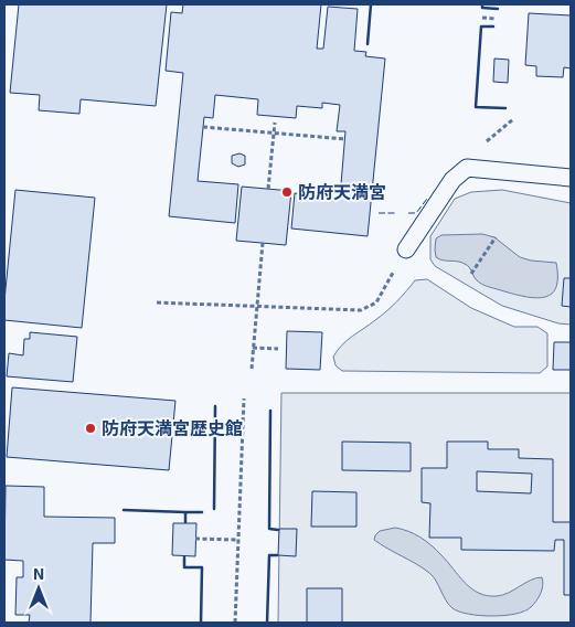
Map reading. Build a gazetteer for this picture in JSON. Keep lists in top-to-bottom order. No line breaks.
{"places":["防府天満宮","防府天満宮歴史館"],"north":"top"}
